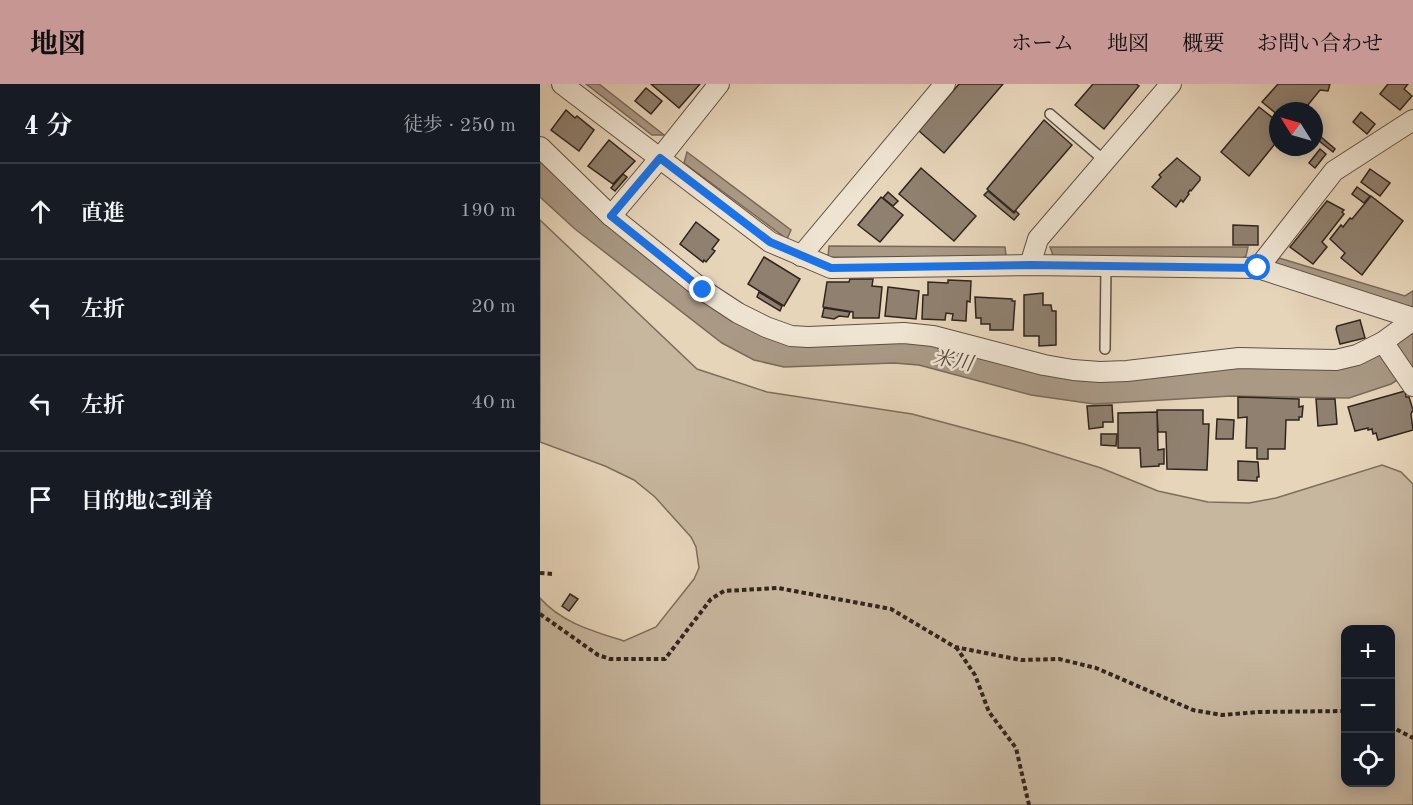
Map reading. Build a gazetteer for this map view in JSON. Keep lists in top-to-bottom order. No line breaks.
{"water":["米川"],"north":"top left","page":{"header":"地図","nav":["ホーム","地図","概要","お問い合わせ"],"heading":["4 分","徒歩 · 250 m"],"list":[["直進","190 m"],["左折","20 m"],["左折","40 m"],"目的地に到着"],"map_buttons":["+","−"]}}
